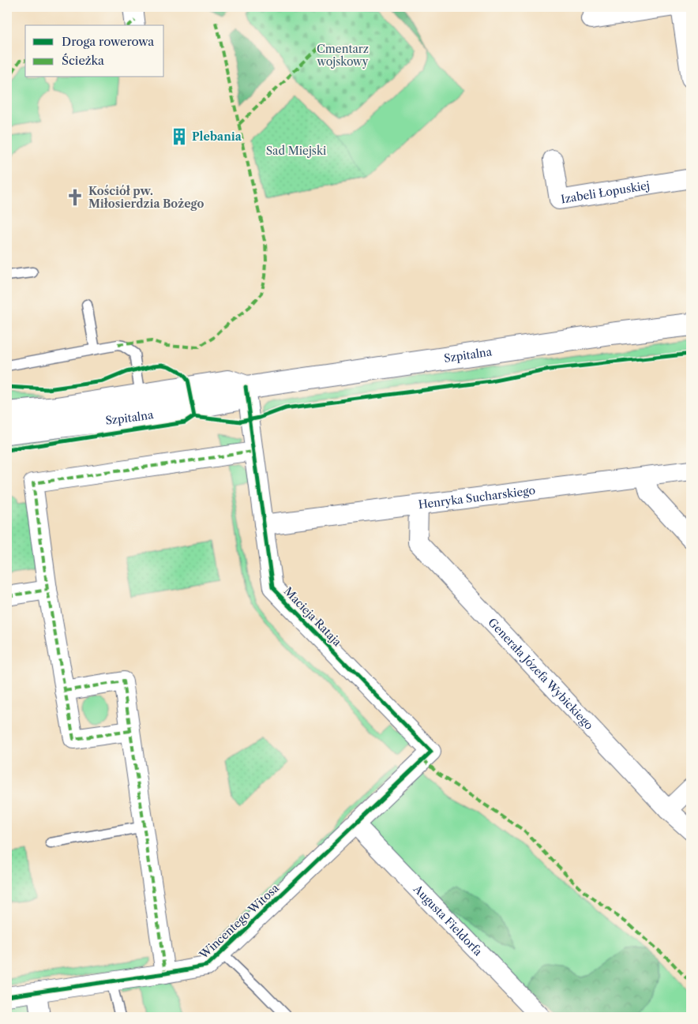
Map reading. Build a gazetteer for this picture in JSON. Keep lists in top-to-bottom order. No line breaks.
{"streets":{"street":["Izabeli Łopuskiej","Szpitalna","Henryka Sucharskiego","Macieja Rataja","Generała Józefa Wybickiego","Augusta Fieldorfa","Wincentego Witosa"]},"crossings":[["Szpitalna","Macieja Rataja"],["Henryka Sucharskiego","Macieja Rataja"],["Henryka Sucharskiego","Generała Józefa Wybickiego"],["Macieja Rataja","Wincentego Witosa"],["Augusta Fieldorfa","Wincentego Witosa"]],"parks":["Cmentarz wojskowy","Sad Miejski"],"places":{"building":["Plebania"],"church":["Kościół pw. Miłosierdzia Bożego"]},"legend":["Droga rowerowa","Ścieżka"]}
